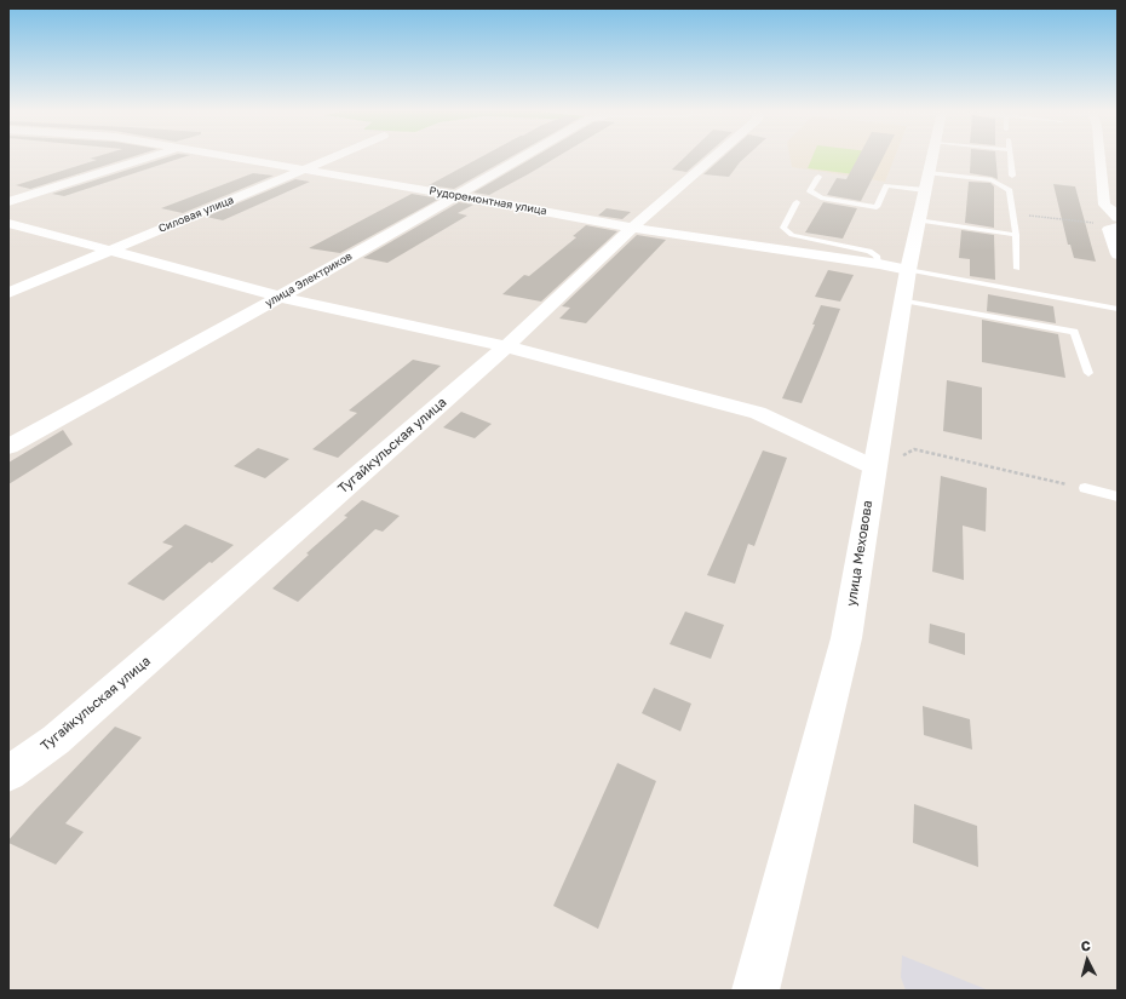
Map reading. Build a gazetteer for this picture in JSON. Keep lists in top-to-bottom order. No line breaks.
{"streets":{"street":["Рудоремонтная улица","Силовая улица","улица Электриков","Тугайкульская улица","улица Меховова"]},"crossings":[["Рудоремонтная улица","Силовая улица"],["Рудоремонтная улица","улица Электриков"],["Рудоремонтная улица","Тугайкульская улица"],["Рудоремонтная улица","улица Меховова"]],"north":"top"}
